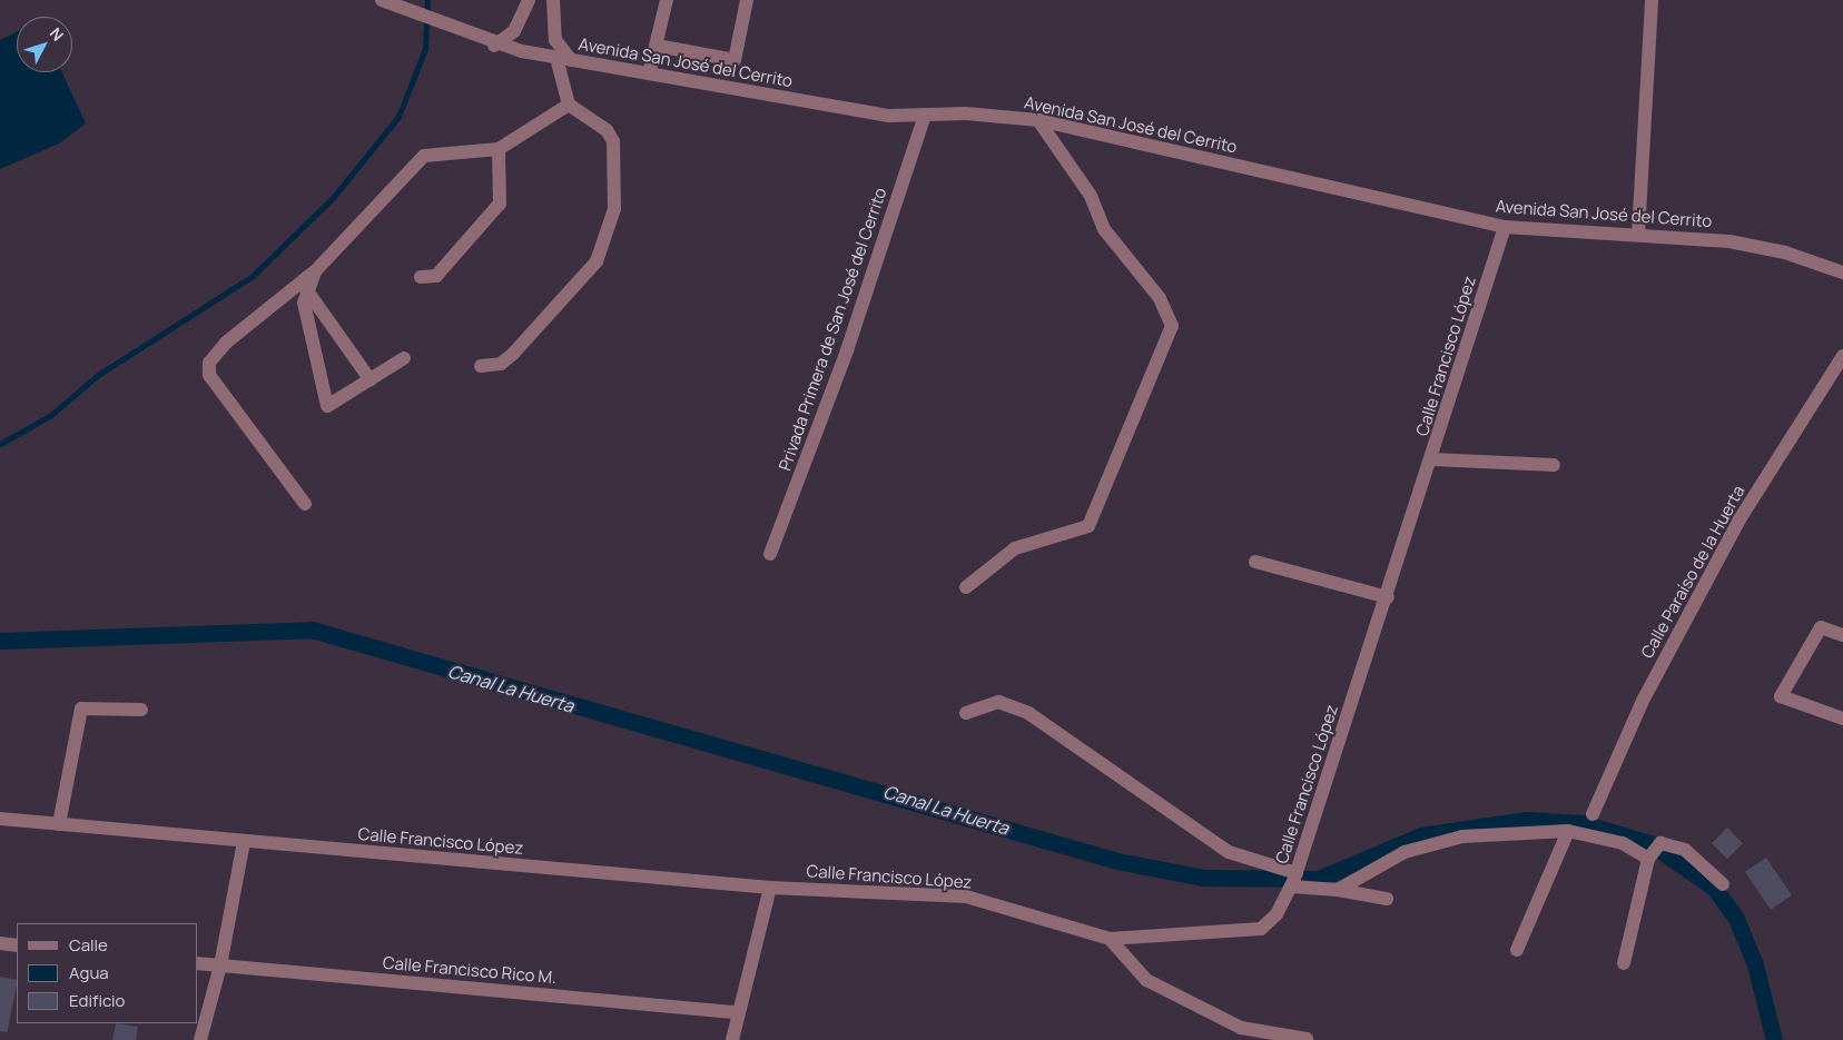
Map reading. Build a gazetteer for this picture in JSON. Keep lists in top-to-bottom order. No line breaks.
{"streets":{"street":["Avenida San José del Cerrito","Privada Primera de San José del Cerrito","Calle Francisco López","Calle Paraíso de la Huerta","Calle Francisco Rico M."]},"crossings":[["Avenida San José del Cerrito","Privada Primera de San José del Cerrito"],["Avenida San José del Cerrito","Calle Francisco López"]],"water":["Canal La Huerta"],"legend":["Calle","Agua","Edificio"],"north":"top right"}
